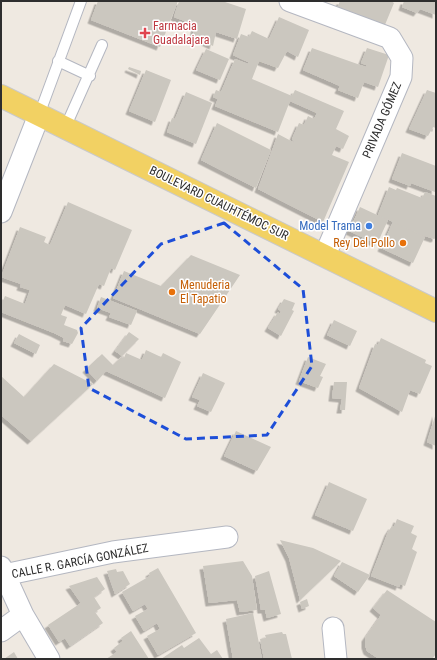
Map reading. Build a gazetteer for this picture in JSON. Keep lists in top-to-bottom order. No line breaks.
{"streets":{"main road":["BOULEVARD CUAUHTÉMOC SUR"],"street":["PRIVADA GÓMEZ","CALLE R. GARCÍA GONZÁLEZ"]},"crossings":[["PRIVADA GÓMEZ","BOULEVARD CUAUHTÉMOC SUR"]],"places":{"health":["Farmacia Guadalajara"],"other":["Model Trama","Rey Del Pollo","Menuderia El Tapatio"]}}
